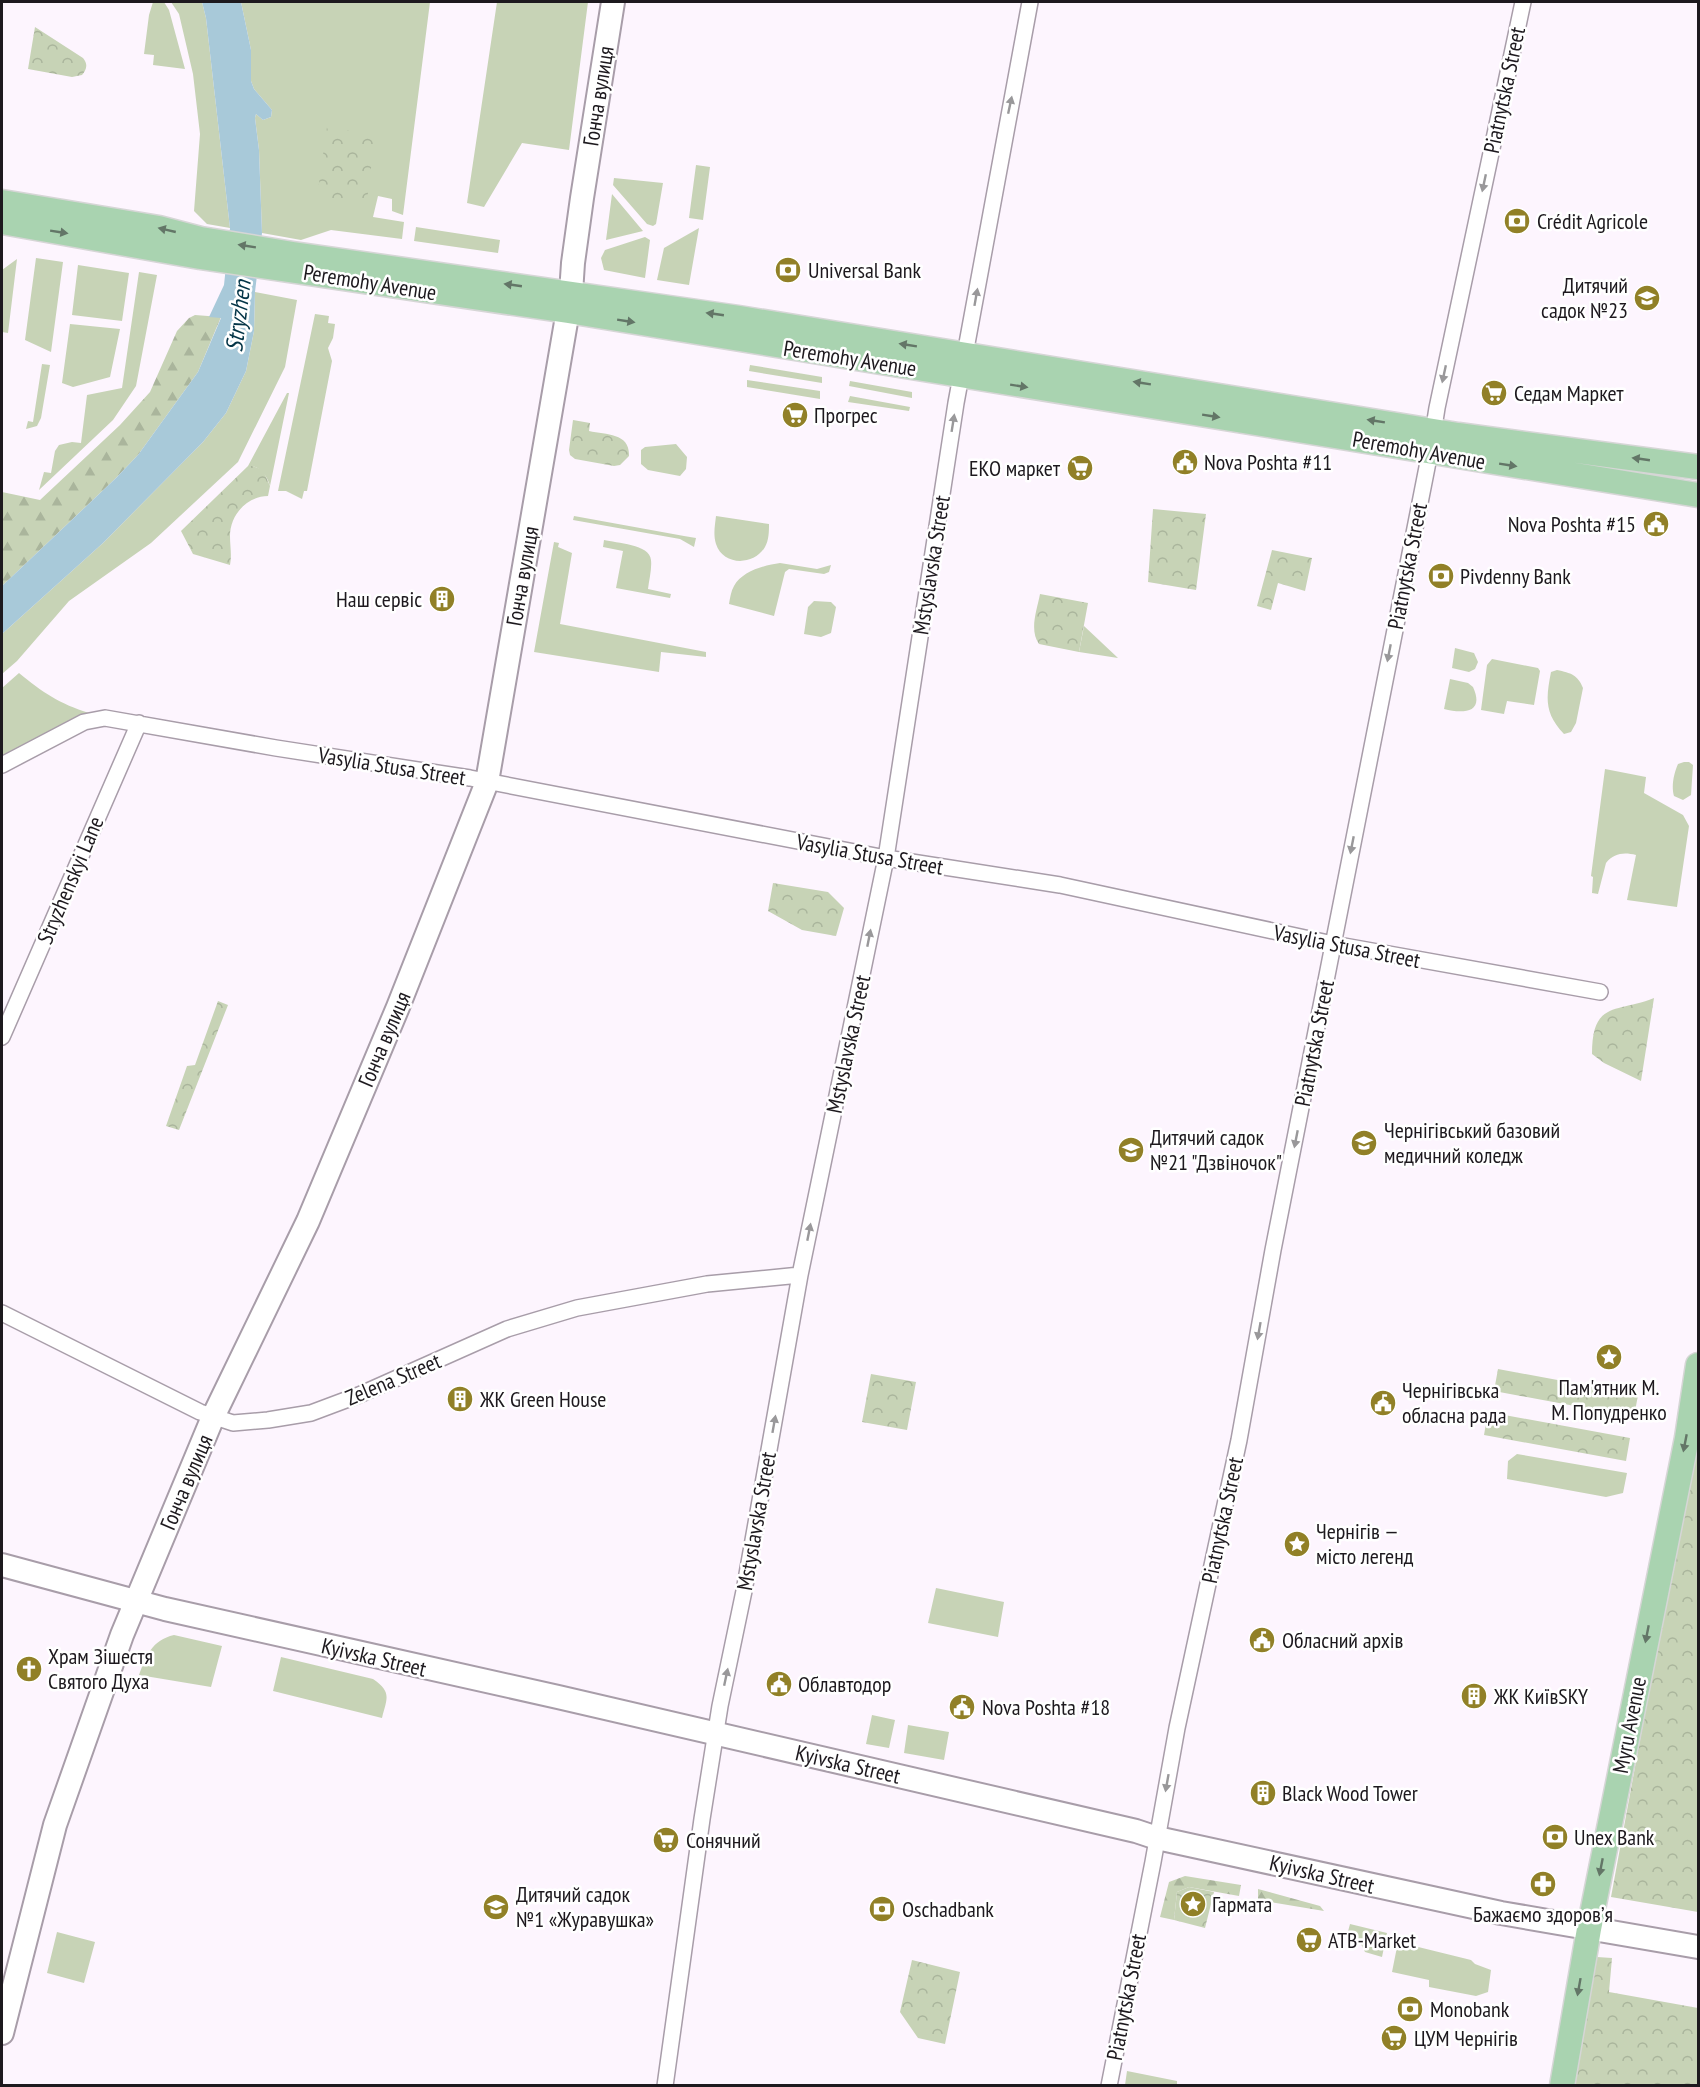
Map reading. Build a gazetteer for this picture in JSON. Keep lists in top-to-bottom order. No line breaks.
{"streets":{"main road":["Peremohy Avenue","Myru Avenue"],"street":["Piatnytska Street","Гонча вулиця","Mstyslavska Street","Vasylia Stusa Street","Stryzhenskyi Lane","Zelena Street","Kyivska Street"]},"crossings":[["Piatnytska Street","Peremohy Avenue"],["Piatnytska Street","Vasylia Stusa Street"],["Piatnytska Street","Kyivska Street"],["Гонча вулиця","Peremohy Avenue"],["Гонча вулиця","Vasylia Stusa Street"],["Гонча вулиця","Zelena Street"],["Гонча вулиця","Kyivska Street"],["Peremohy Avenue","Mstyslavska Street"],["Mstyslavska Street","Vasylia Stusa Street"],["Mstyslavska Street","Zelena Street"],["Mstyslavska Street","Kyivska Street"],["Vasylia Stusa Street","Stryzhenskyi Lane"],["Kyivska Street","Myru Avenue"]],"one_way":["Piatnytska Street","Mstyslavska Street","Myru Avenue"],"water":["Stryzhen"],"places":{"bank":["Crédit Agricole","Universal Bank","Pivdenny Bank","Unex Bank","Oschadbank","Monobank"],"school or university":["Дитячий садок №23","Чернігівський базовий медичний коледж","Дитячий садок №21 \"Дзвіночок\"","Дитячий садок №1 «Журавушка»"],"supermarket":["Седам Маркет","Прогрес","ЕКО маркет","Сонячний","ATB-Market","ЦУМ Чернігів"],"public building":["Nova Poshta #11","Nova Poshta #15","Чернігівська обласна рада","Обласний архів","Облавтодор","Nova Poshta #18"],"building":["Наш сервіс","ЖК Green House","ЖК КиївSKY","Black Wood Tower"],"place":["Пам'ятник М. М. Попудренко","Чернігів — місто легенд","Гармата"],"church":["Храм Зішестя Святого Духа"],"pharmacy":["Бажаємо здоровʼя"]}}
